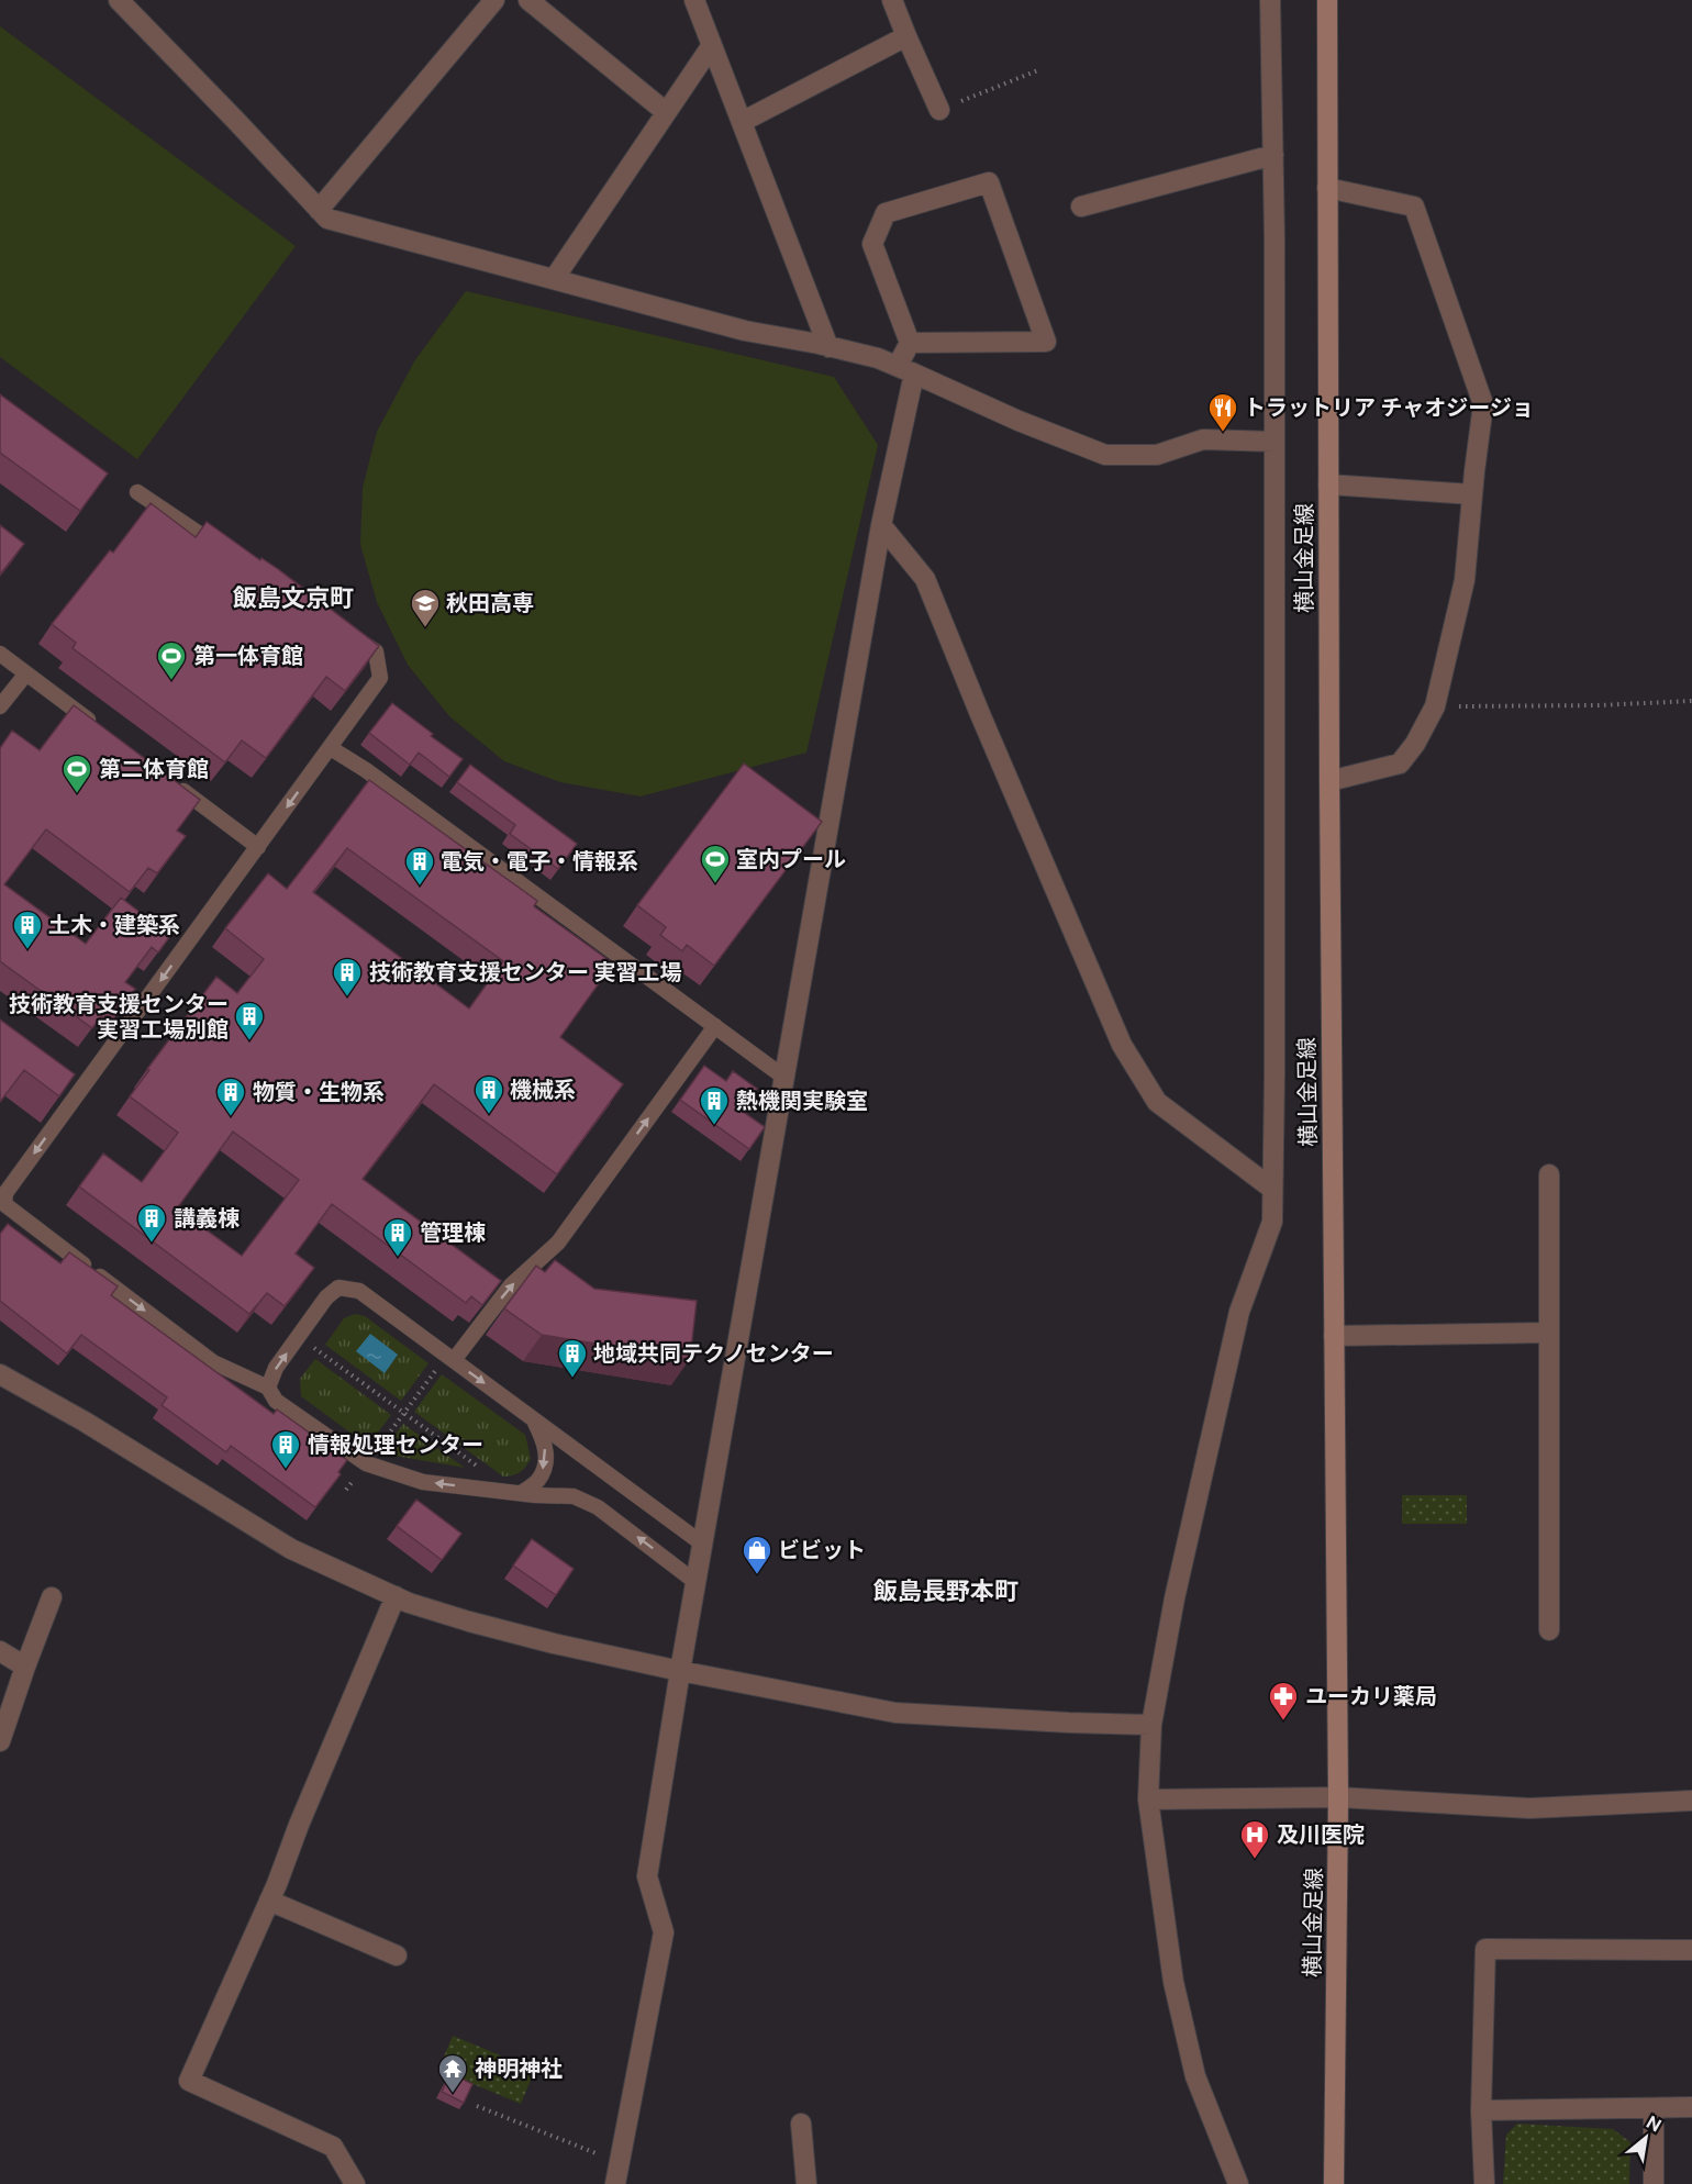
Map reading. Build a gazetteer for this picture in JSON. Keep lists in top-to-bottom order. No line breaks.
{"streets":{"street":["横山金足線"]},"districts":["飯島文京町","飯島長野本町"],"places":{"restaurant":["トラットリア チャオジージョ"],"school or university":["秋田高専"],"sports":["第一体育館","第二体育館","室内プール"],"building":["電気・電子・情報系","土木・建築系","技術教育支援センター 実習工場","技術教育支援センター 実習工場別館","機械系","物質・生物系","熱機関実験室","講義棟","管理棟","地域共同テクノセンター","情報処理センター"],"shop":["ビビット"],"pharmacy":["ユーカリ薬局"],"hospital":["及川医院"],"temple":["神明神社"]},"north":"top right"}
